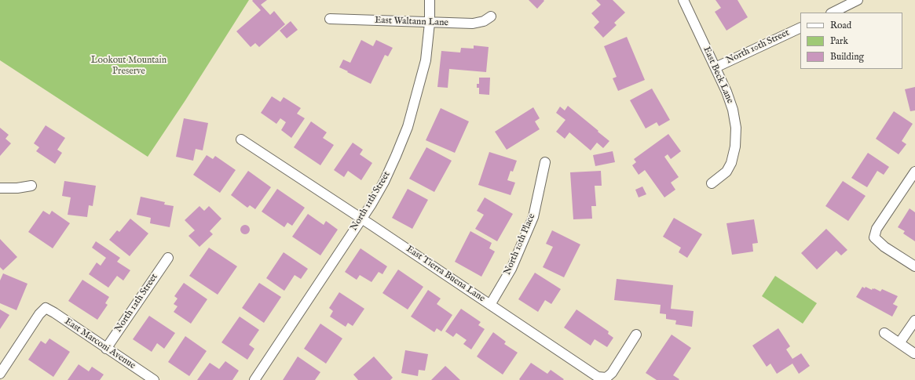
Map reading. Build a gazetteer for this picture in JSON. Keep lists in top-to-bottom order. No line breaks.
{"streets":{"street":["East Waltann Lane","North 10th Street","East Beck Lane","North 11th Street","North 10th Place","East Tierra Buena Lane","North 12th Street","East Marconi Avenue"]},"crossings":[["East Waltann Lane","North 11th Street"],["North 10th Street","East Beck Lane"],["North 11th Street","East Tierra Buena Lane"],["North 10th Place","East Tierra Buena Lane"],["North 12th Street","East Marconi Avenue"]],"parks":["Lookout Mountain Preserve"],"legend":["Road","Park","Building"]}
